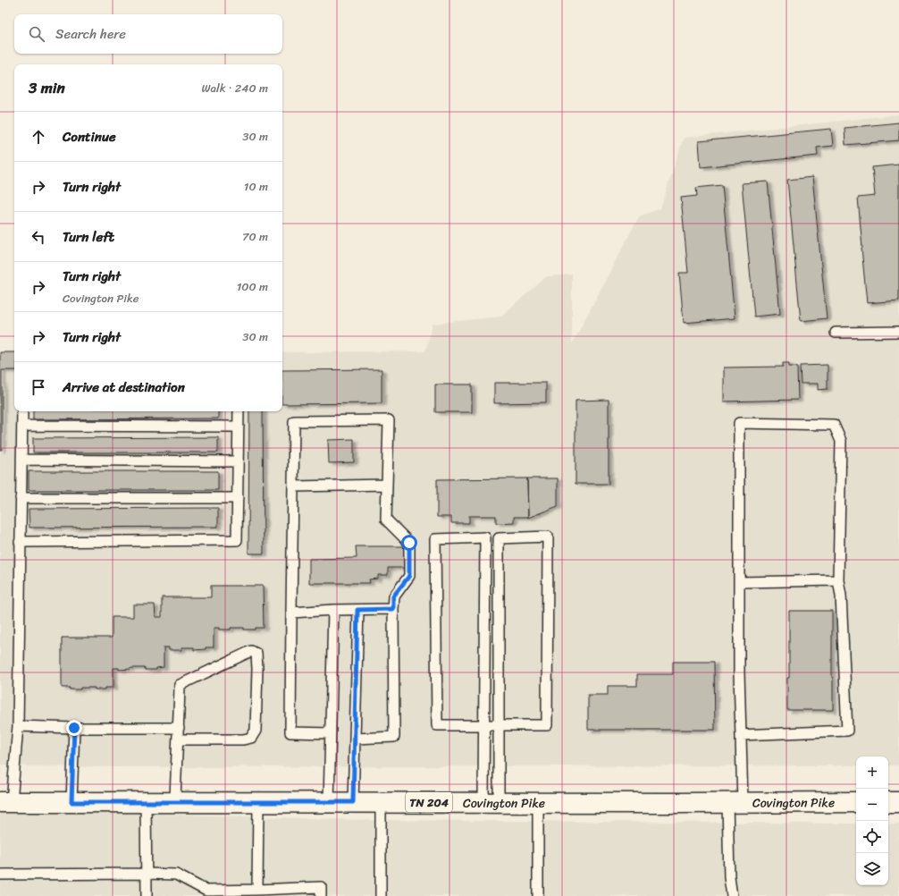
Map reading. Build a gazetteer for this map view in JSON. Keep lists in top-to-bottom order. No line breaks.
{"streets":{"main road":["TN 204","Covington Pike"]},"page":{"search":"Search here","heading":["3 min","Walk · 240 m"],"list":[["Continue","30 m"],["Turn right","10 m"],["Turn left","70 m"],["Turn right","Covington Pike","100 m"],["Turn right","30 m"],"Arrive at destination"],"map_buttons":["+","−"]}}
